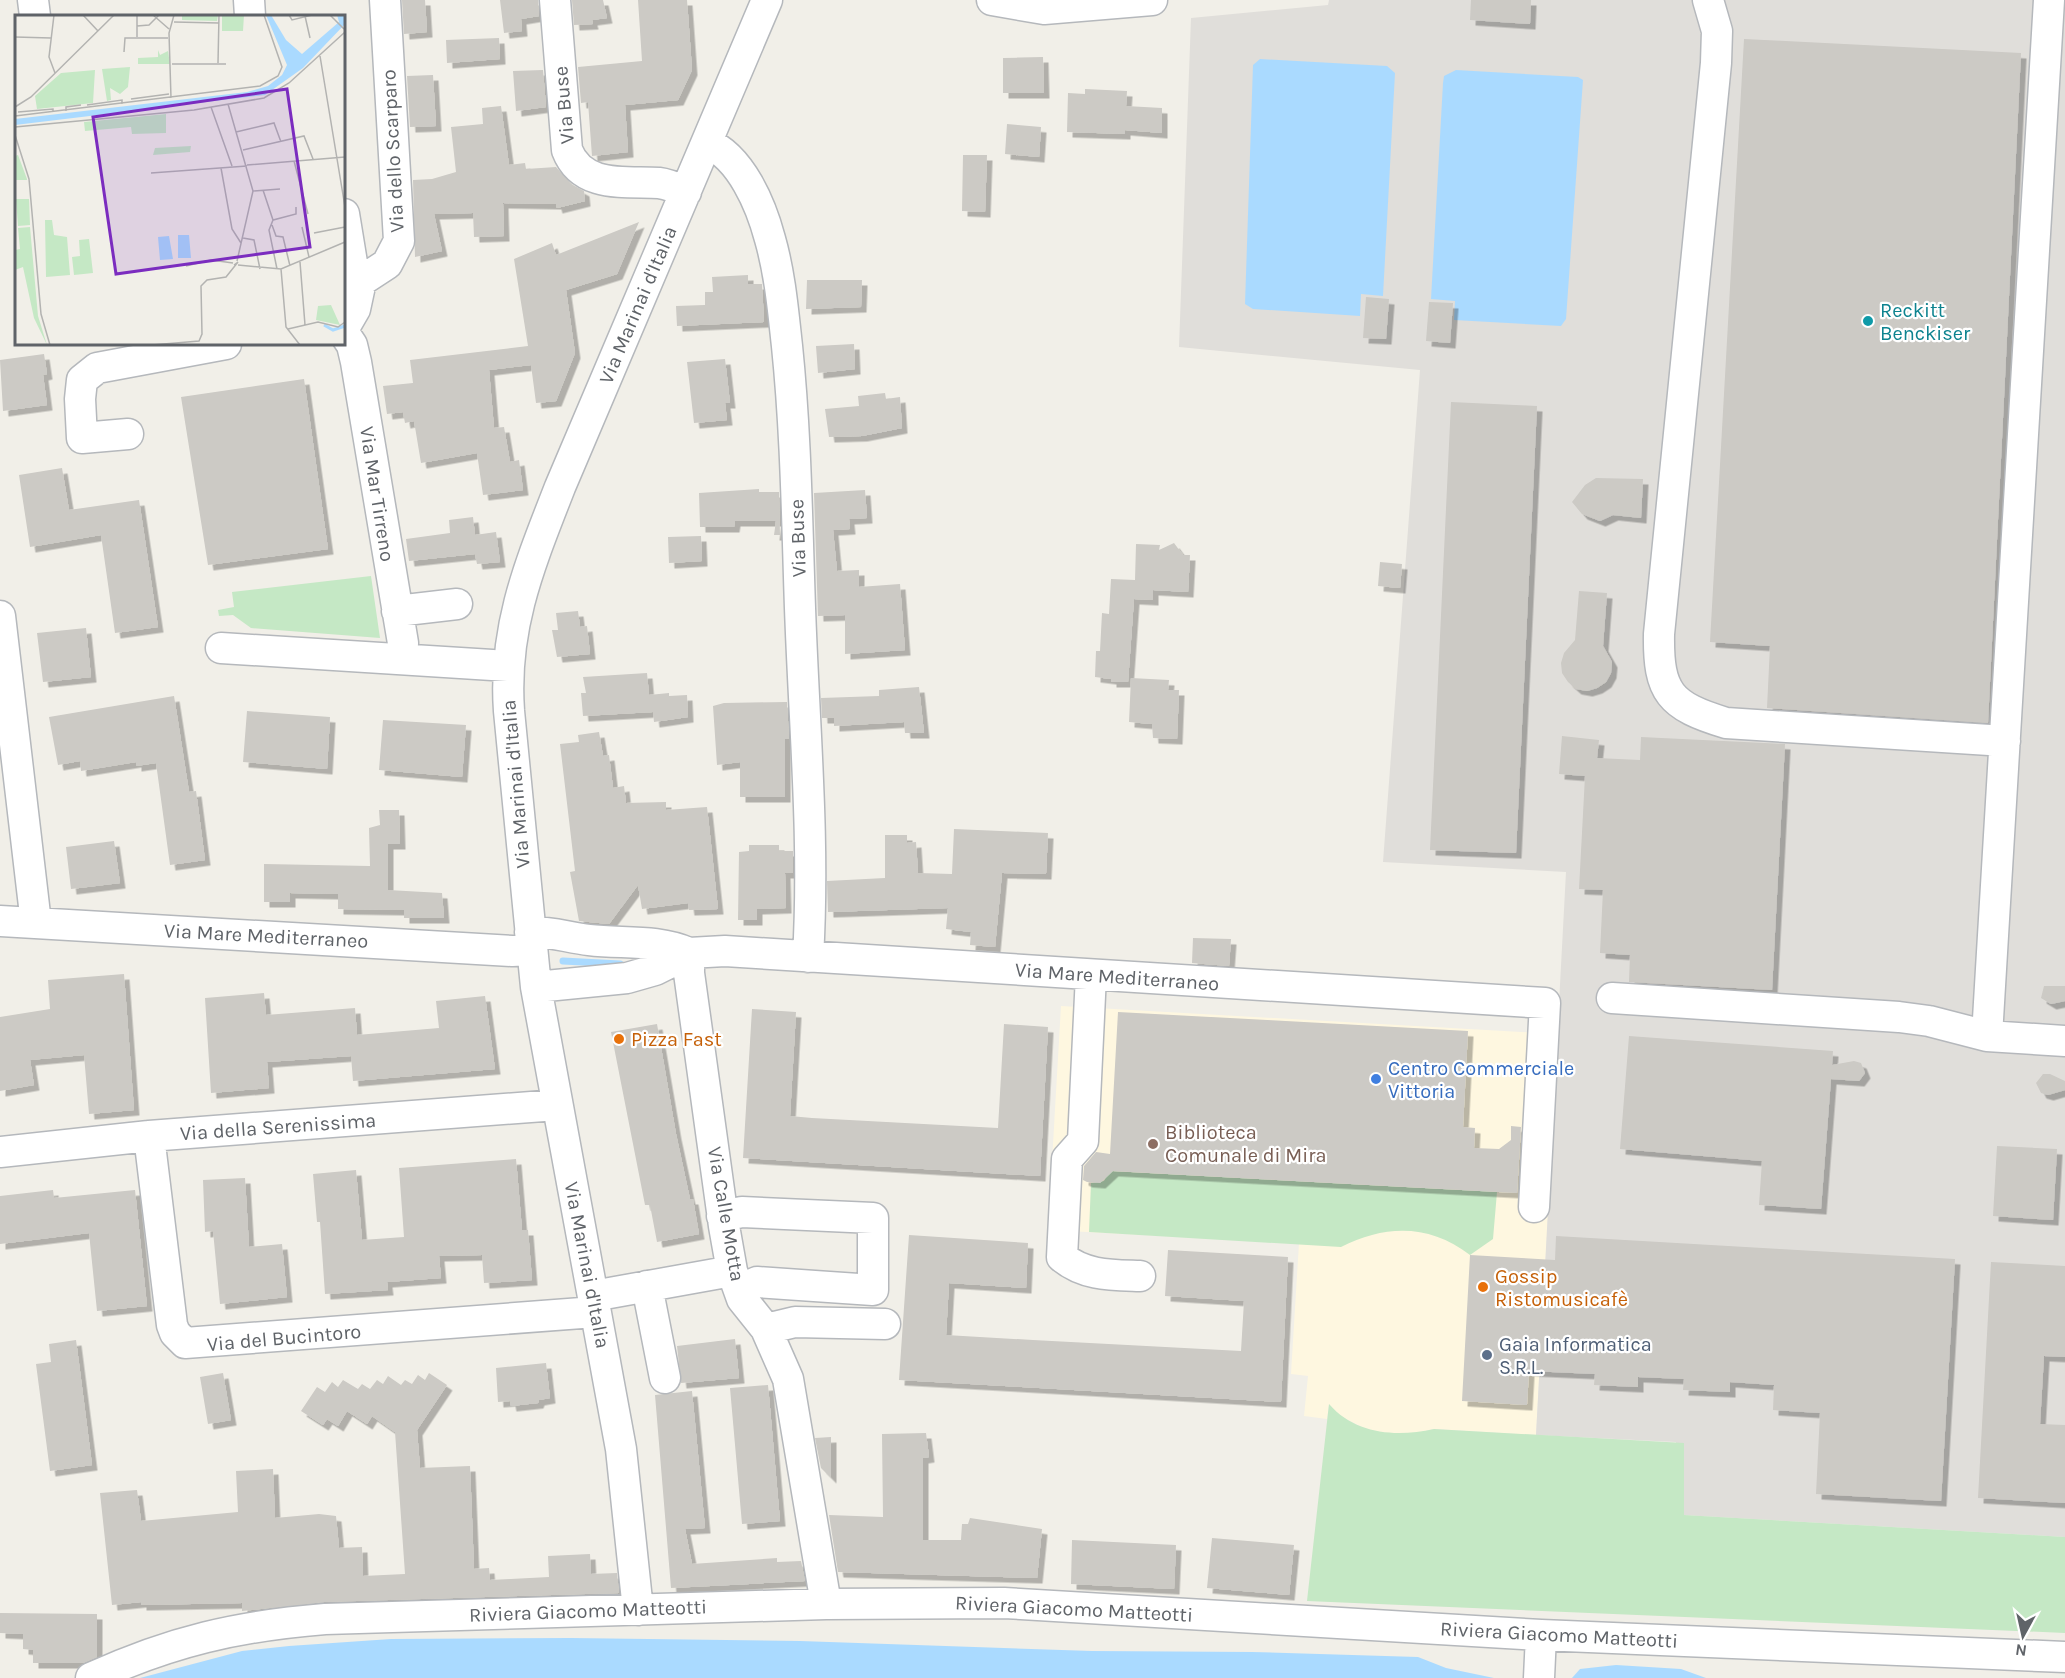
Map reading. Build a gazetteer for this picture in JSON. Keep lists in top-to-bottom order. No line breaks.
{"streets":{"street":["Via Buse","Via dello Scarparo","Via Marinai d'Italia","Via Mar Tirreno","Via Mare Mediterraneo","Via della Serenissima","Via Calle Motta","Via del Bucintoro","Riviera Giacomo Matteotti"]},"crossings":[["Via Buse","Via Marinai d'Italia"],["Via Buse","Via Mare Mediterraneo"],["Via Marinai d'Italia","Via Mare Mediterraneo"],["Via Marinai d'Italia","Via della Serenissima"],["Via Marinai d'Italia","Via del Bucintoro"],["Via Marinai d'Italia","Riviera Giacomo Matteotti"],["Via Mare Mediterraneo","Via Calle Motta"],["Via della Serenissima","Via del Bucintoro"],["Via Calle Motta","Riviera Giacomo Matteotti"]],"places":["Reckitt Benckiser","Pizza Fast","Centro Commerciale Vittoria","Biblioteca Comunale di Mira","Gossip Ristomusicafè","Gaia Informatica S.R.L."],"north":"bottom"}
